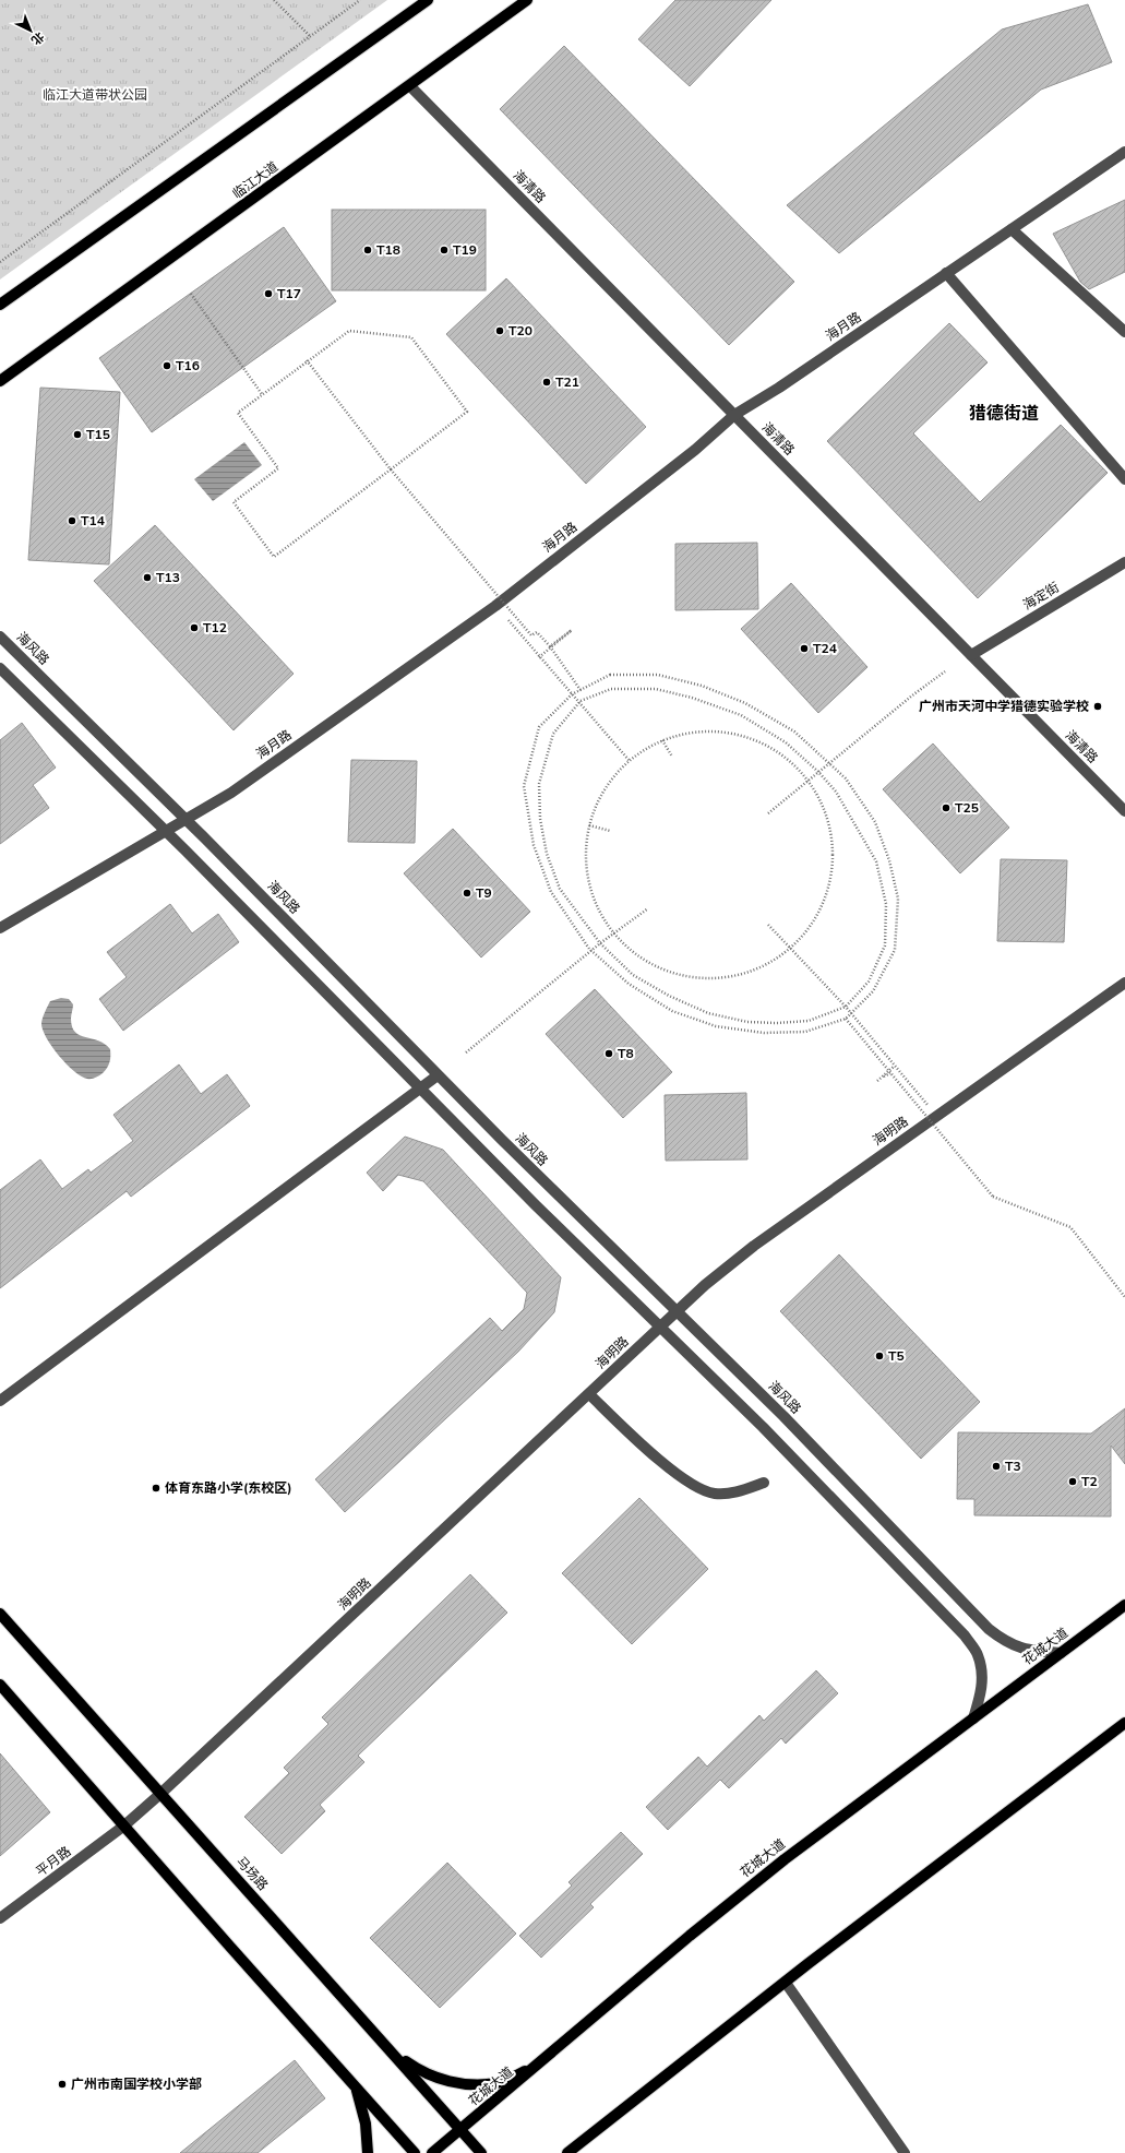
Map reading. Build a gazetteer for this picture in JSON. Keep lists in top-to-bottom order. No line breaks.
{"streets":{"main road":["临江大道","花城大道","马场路"],"street":["海清路","海月路","海定街","海风路","海明路","平月路"]},"crossings":[["临江大道","海清路"],["海清路","海月路"],["海清路","海定街"],["海月路","海风路"],["海风路","海明路"],["海风路","花城大道"],["海明路","平月路"],["海明路","马场路"],["花城大道","马场路"]],"districts":["猎德街道"],"parks":["临江大道带状公园"],"places":["T18","T19","T17","T20","T16","T21","T15","T14","T13","T12","T24","广州市天河中学猎德实验学校","T25","T9","T8","T5","T3","T2","体育东路小学(东校区)","广州市南国学校小学部"],"north":"bottom right"}
